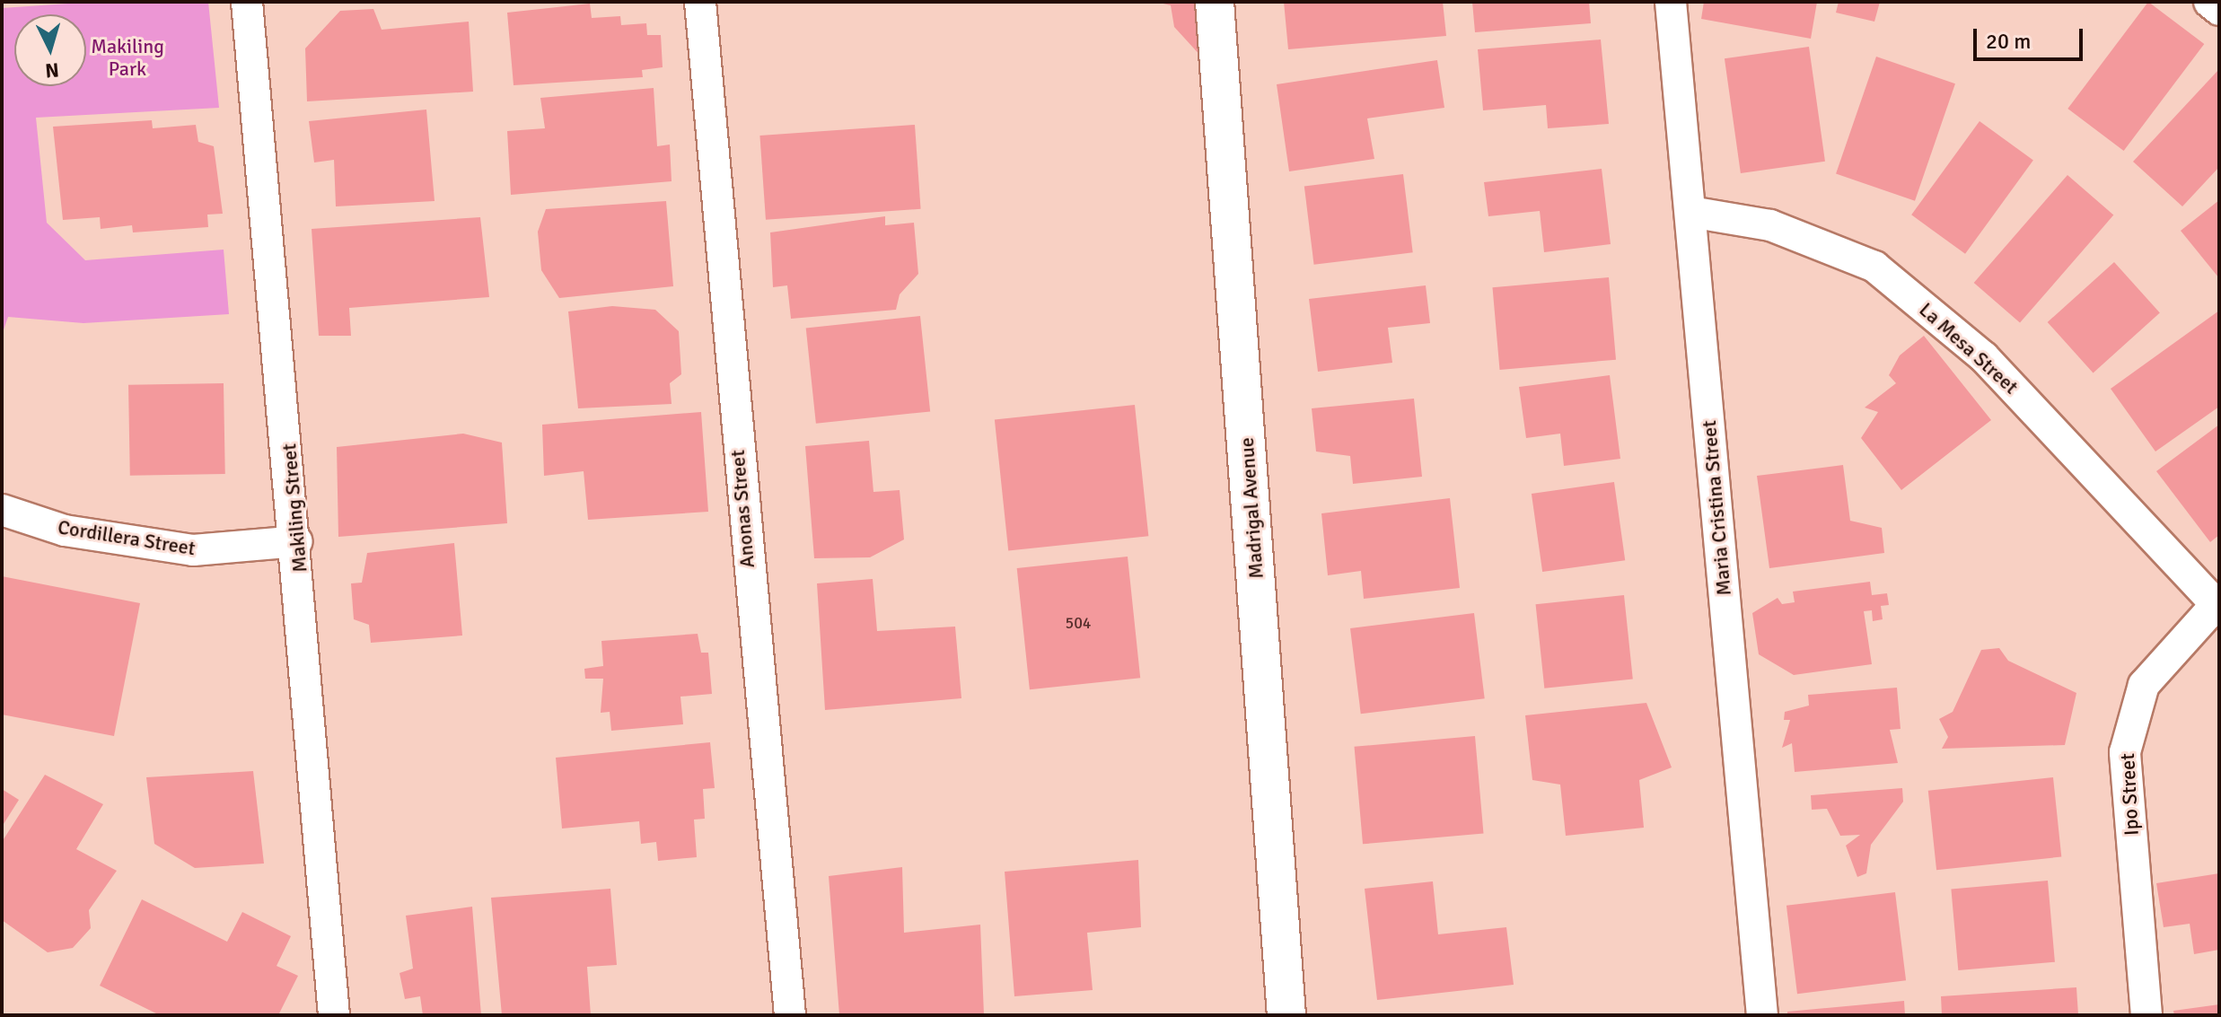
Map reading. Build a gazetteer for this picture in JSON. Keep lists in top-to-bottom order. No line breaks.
{"streets":{"street":["La Mesa Street","Makiling Street","Madrigal Avenue","Maria Cristina Street","Anonas Street","Cordillera Street","Ipo Street"]},"crossings":[["La Mesa Street","Maria Cristina Street"],["La Mesa Street","Ipo Street"],["Makiling Street","Cordillera Street"]],"parks":["Makiling Park"],"house_numbers":["504"],"scale_bar":"20 m","north":"bottom"}
